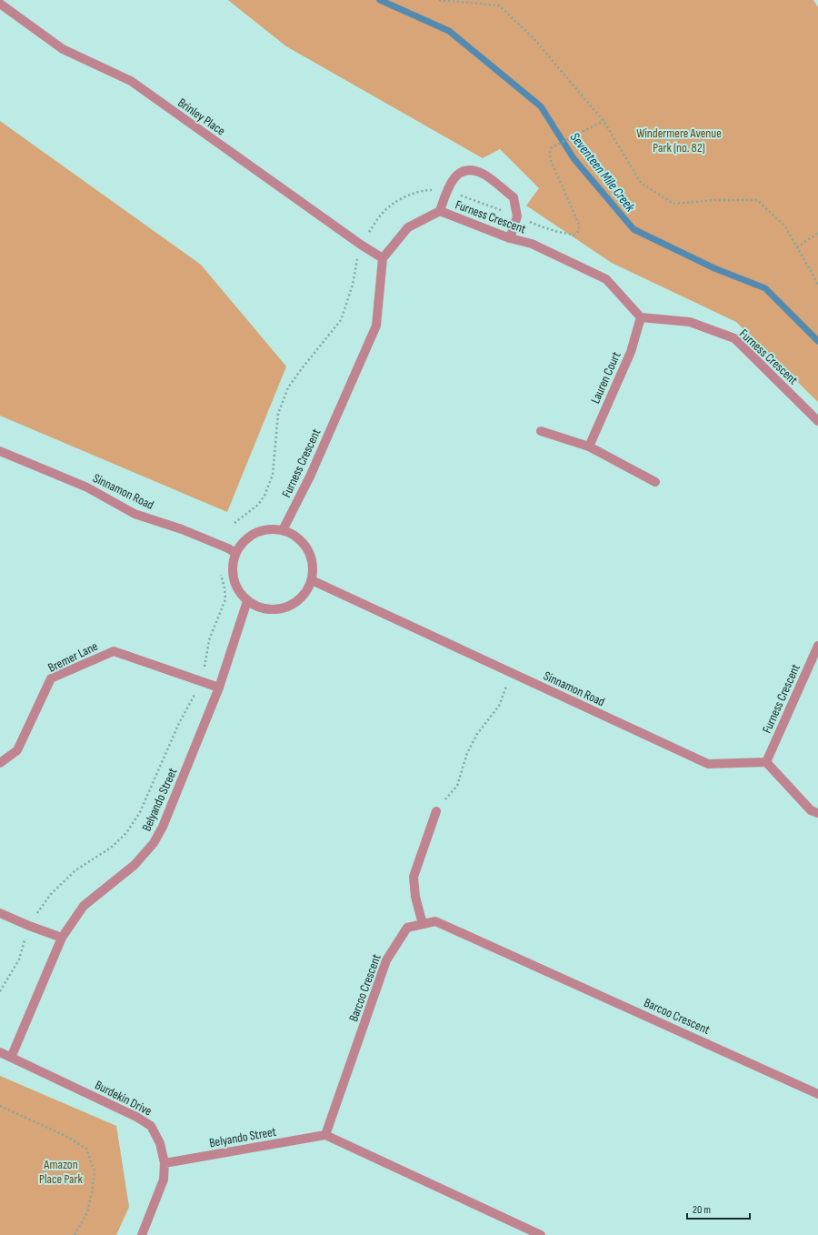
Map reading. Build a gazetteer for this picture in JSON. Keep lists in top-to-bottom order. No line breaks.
{"streets":{"street":["Brinley Place","Furness Crescent","Lauren Court","Sinnamon Road","Bremer Lane","Belyando Street","Barcoo Crescent","Burdekin Drive"]},"crossings":[["Brinley Place","Furness Crescent"],["Furness Crescent","Lauren Court"],["Furness Crescent","Sinnamon Road"],["Furness Crescent","Belyando Street"],["Sinnamon Road","Belyando Street"],["Bremer Lane","Belyando Street"],["Belyando Street","Barcoo Crescent"],["Belyando Street","Burdekin Drive"]],"water":["Seventeen Mile Creek"],"parks":["Windermere Avenue Park (no. 82)","Amazon Place Park"],"scale_bar":"20 m"}
